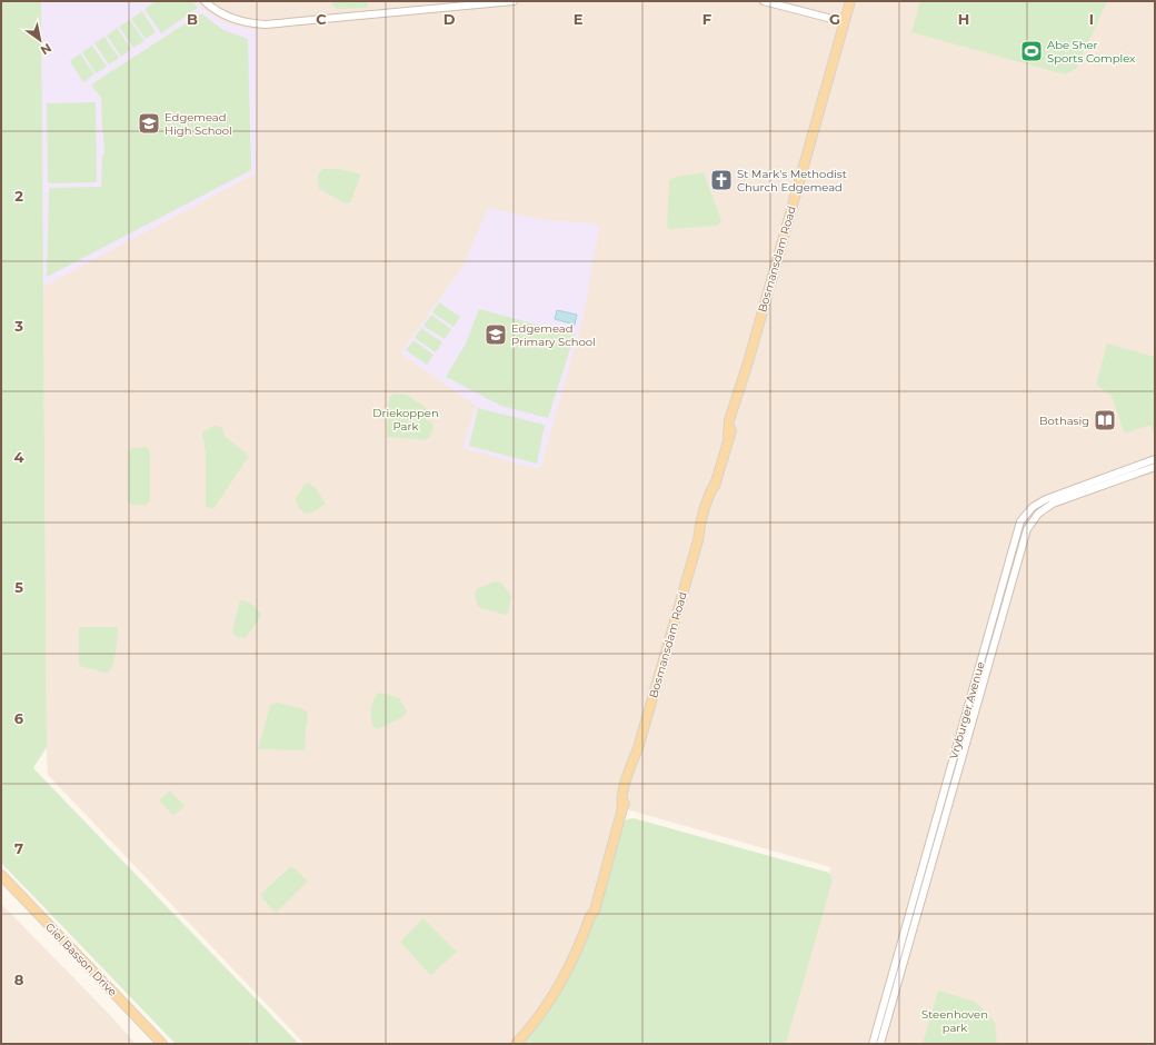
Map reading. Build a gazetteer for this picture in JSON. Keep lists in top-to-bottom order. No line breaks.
{"streets":{"main road":["Bosmansdam Road","Giel Basson Drive"],"street":["Vryburger Avenue"]},"parks":["Driekoppen Park","Steenhoven park"],"places":{"sports":["Abe Sher Sports Complex"],"school or university":["Edgemead High School","Edgemead Primary School"],"church":["St Mark's Methodist Church Edgemead"],"library":["Bothasig"]},"north":"bottom right","grid":{"columns":["B","C","D","E","F","G","H","I"],"rows":["2","3","4","5","6","7","8"]}}
